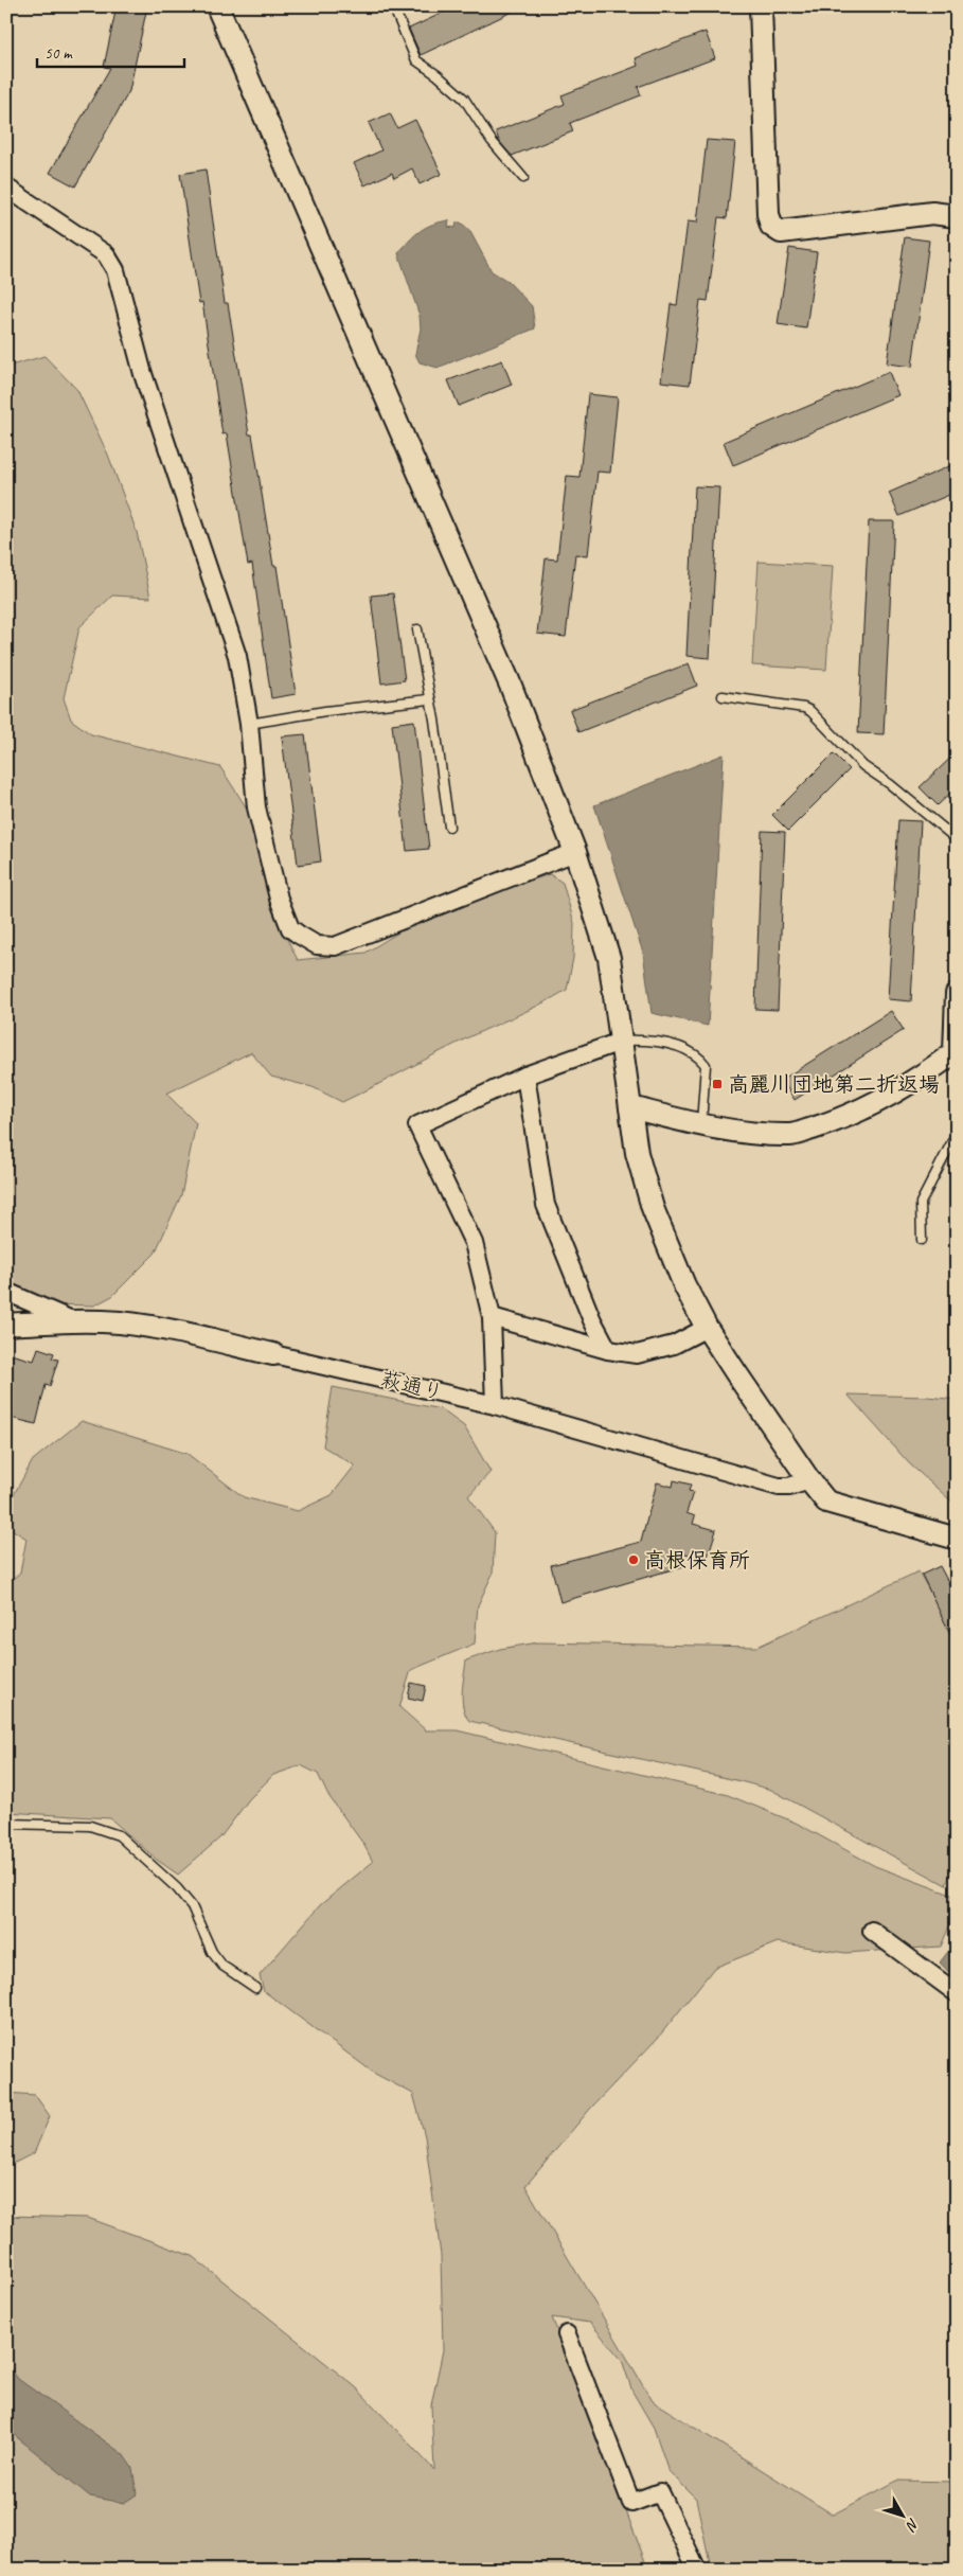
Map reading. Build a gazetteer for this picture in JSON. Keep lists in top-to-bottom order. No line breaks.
{"streets":{"street":["萩通り"]},"places":{"transit":["高麗川団地第二折返場"],"other":["高根保育所"]},"scale_bar":"50 m","north":"bottom right"}
